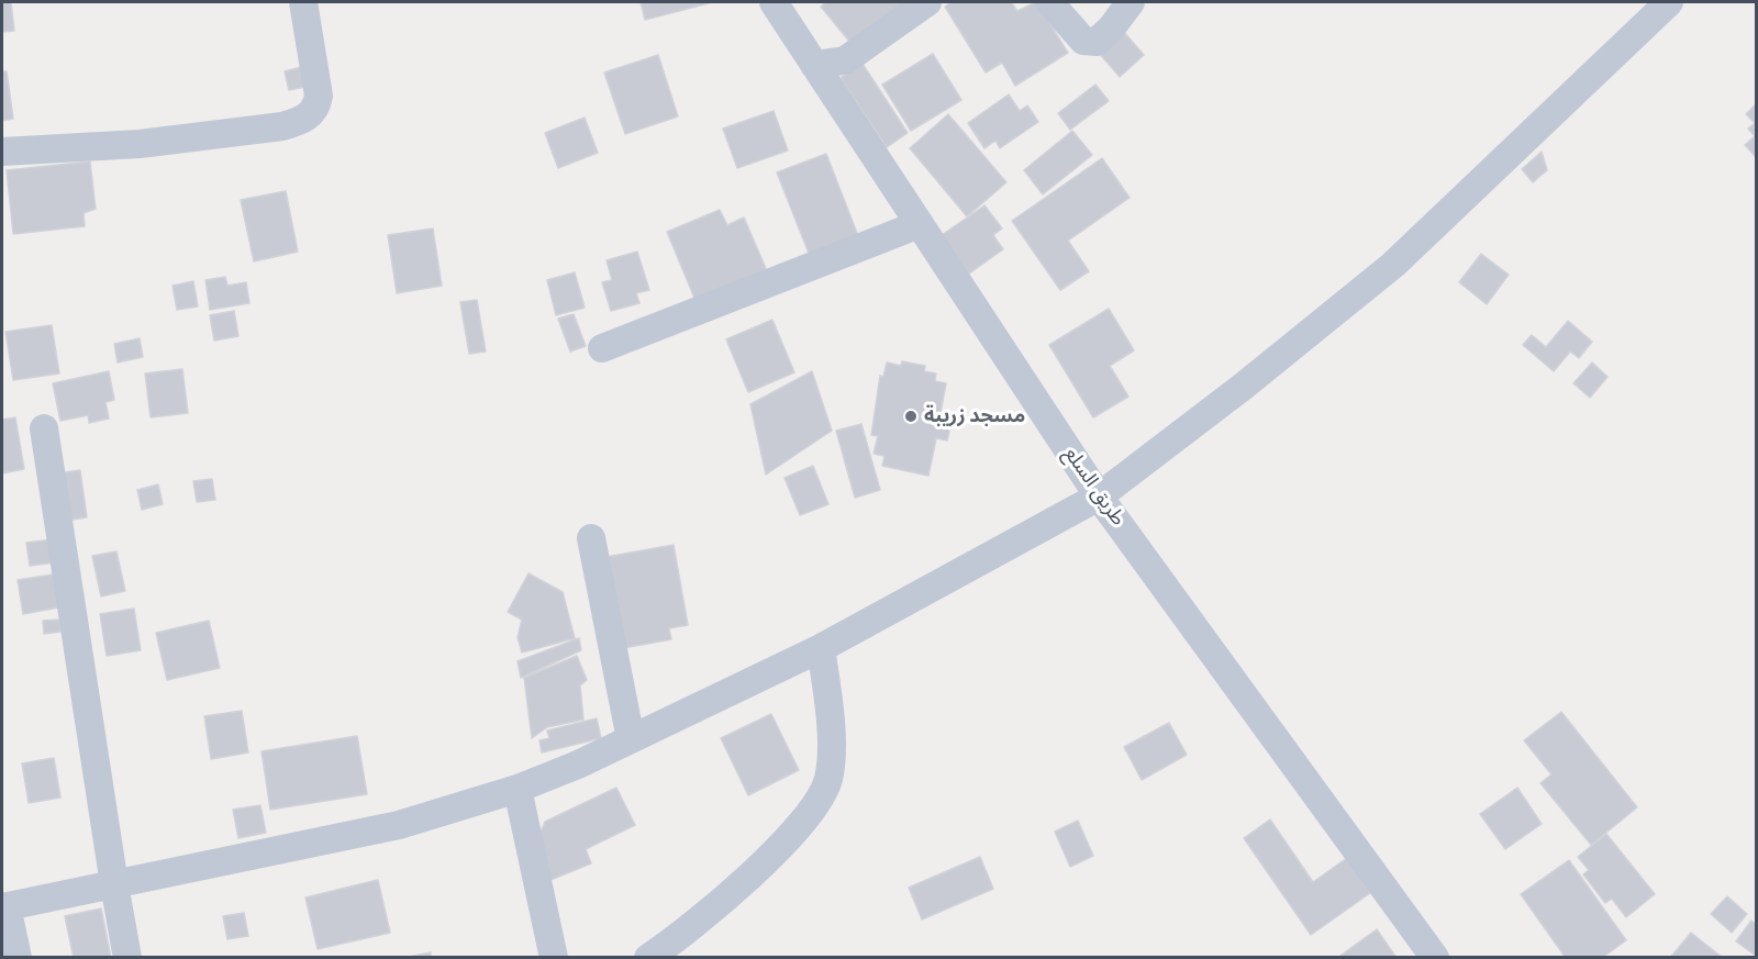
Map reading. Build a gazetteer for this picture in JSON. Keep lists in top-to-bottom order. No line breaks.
{"streets":{"street":["طريق السلع"]},"places":["مسجد زريبة"]}
